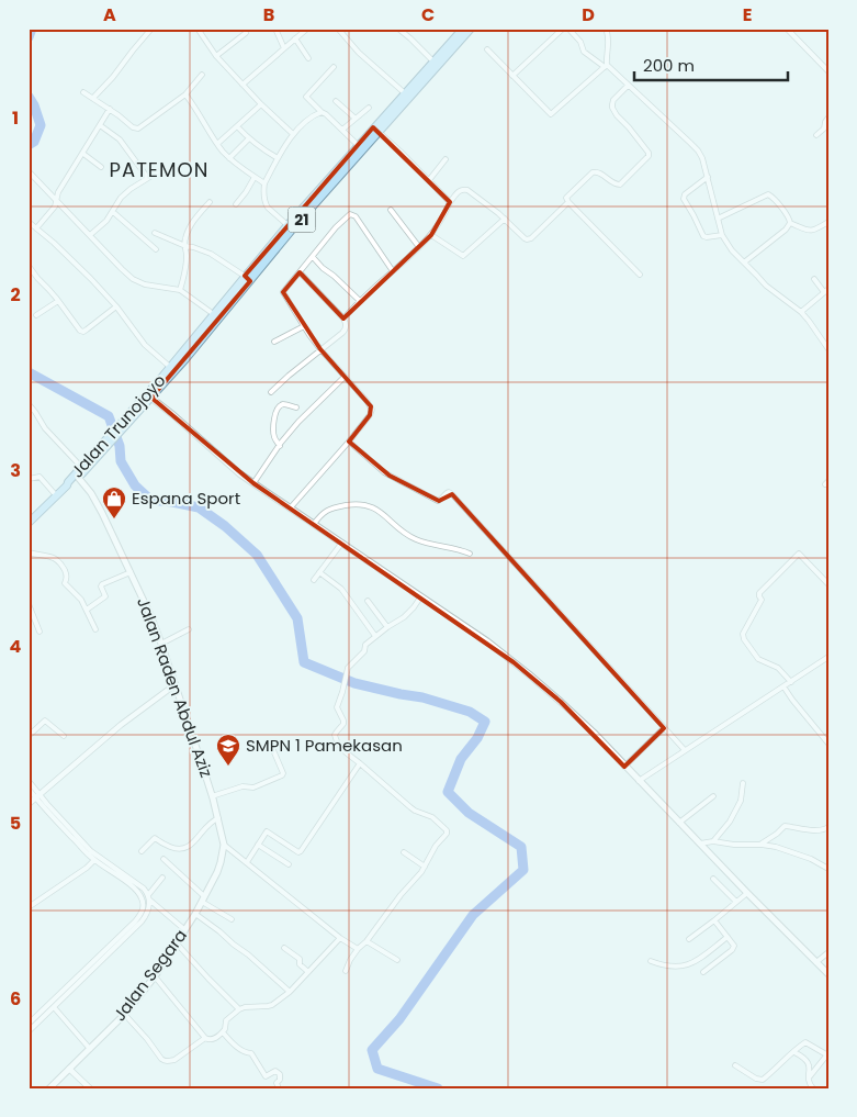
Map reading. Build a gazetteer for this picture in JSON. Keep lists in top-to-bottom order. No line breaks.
{"streets":{"highway":["21","Jalan Trunojoyo"],"main road":["Jalan Raden Abdul Aziz","Jalan Segara"]},"crossings":[["21","Jalan Trunojoyo"],["Jalan Trunojoyo","Jalan Raden Abdul Aziz"],["Jalan Raden Abdul Aziz","Jalan Segara"]],"districts":["PATEMON"],"places":{"shop":["Espana Sport"],"school or university":["SMPN 1 Pamekasan"]},"scale_bar":"200 m","grid":{"columns":["A","B","C","D","E"],"rows":["1","2","3","4","5","6"]}}
